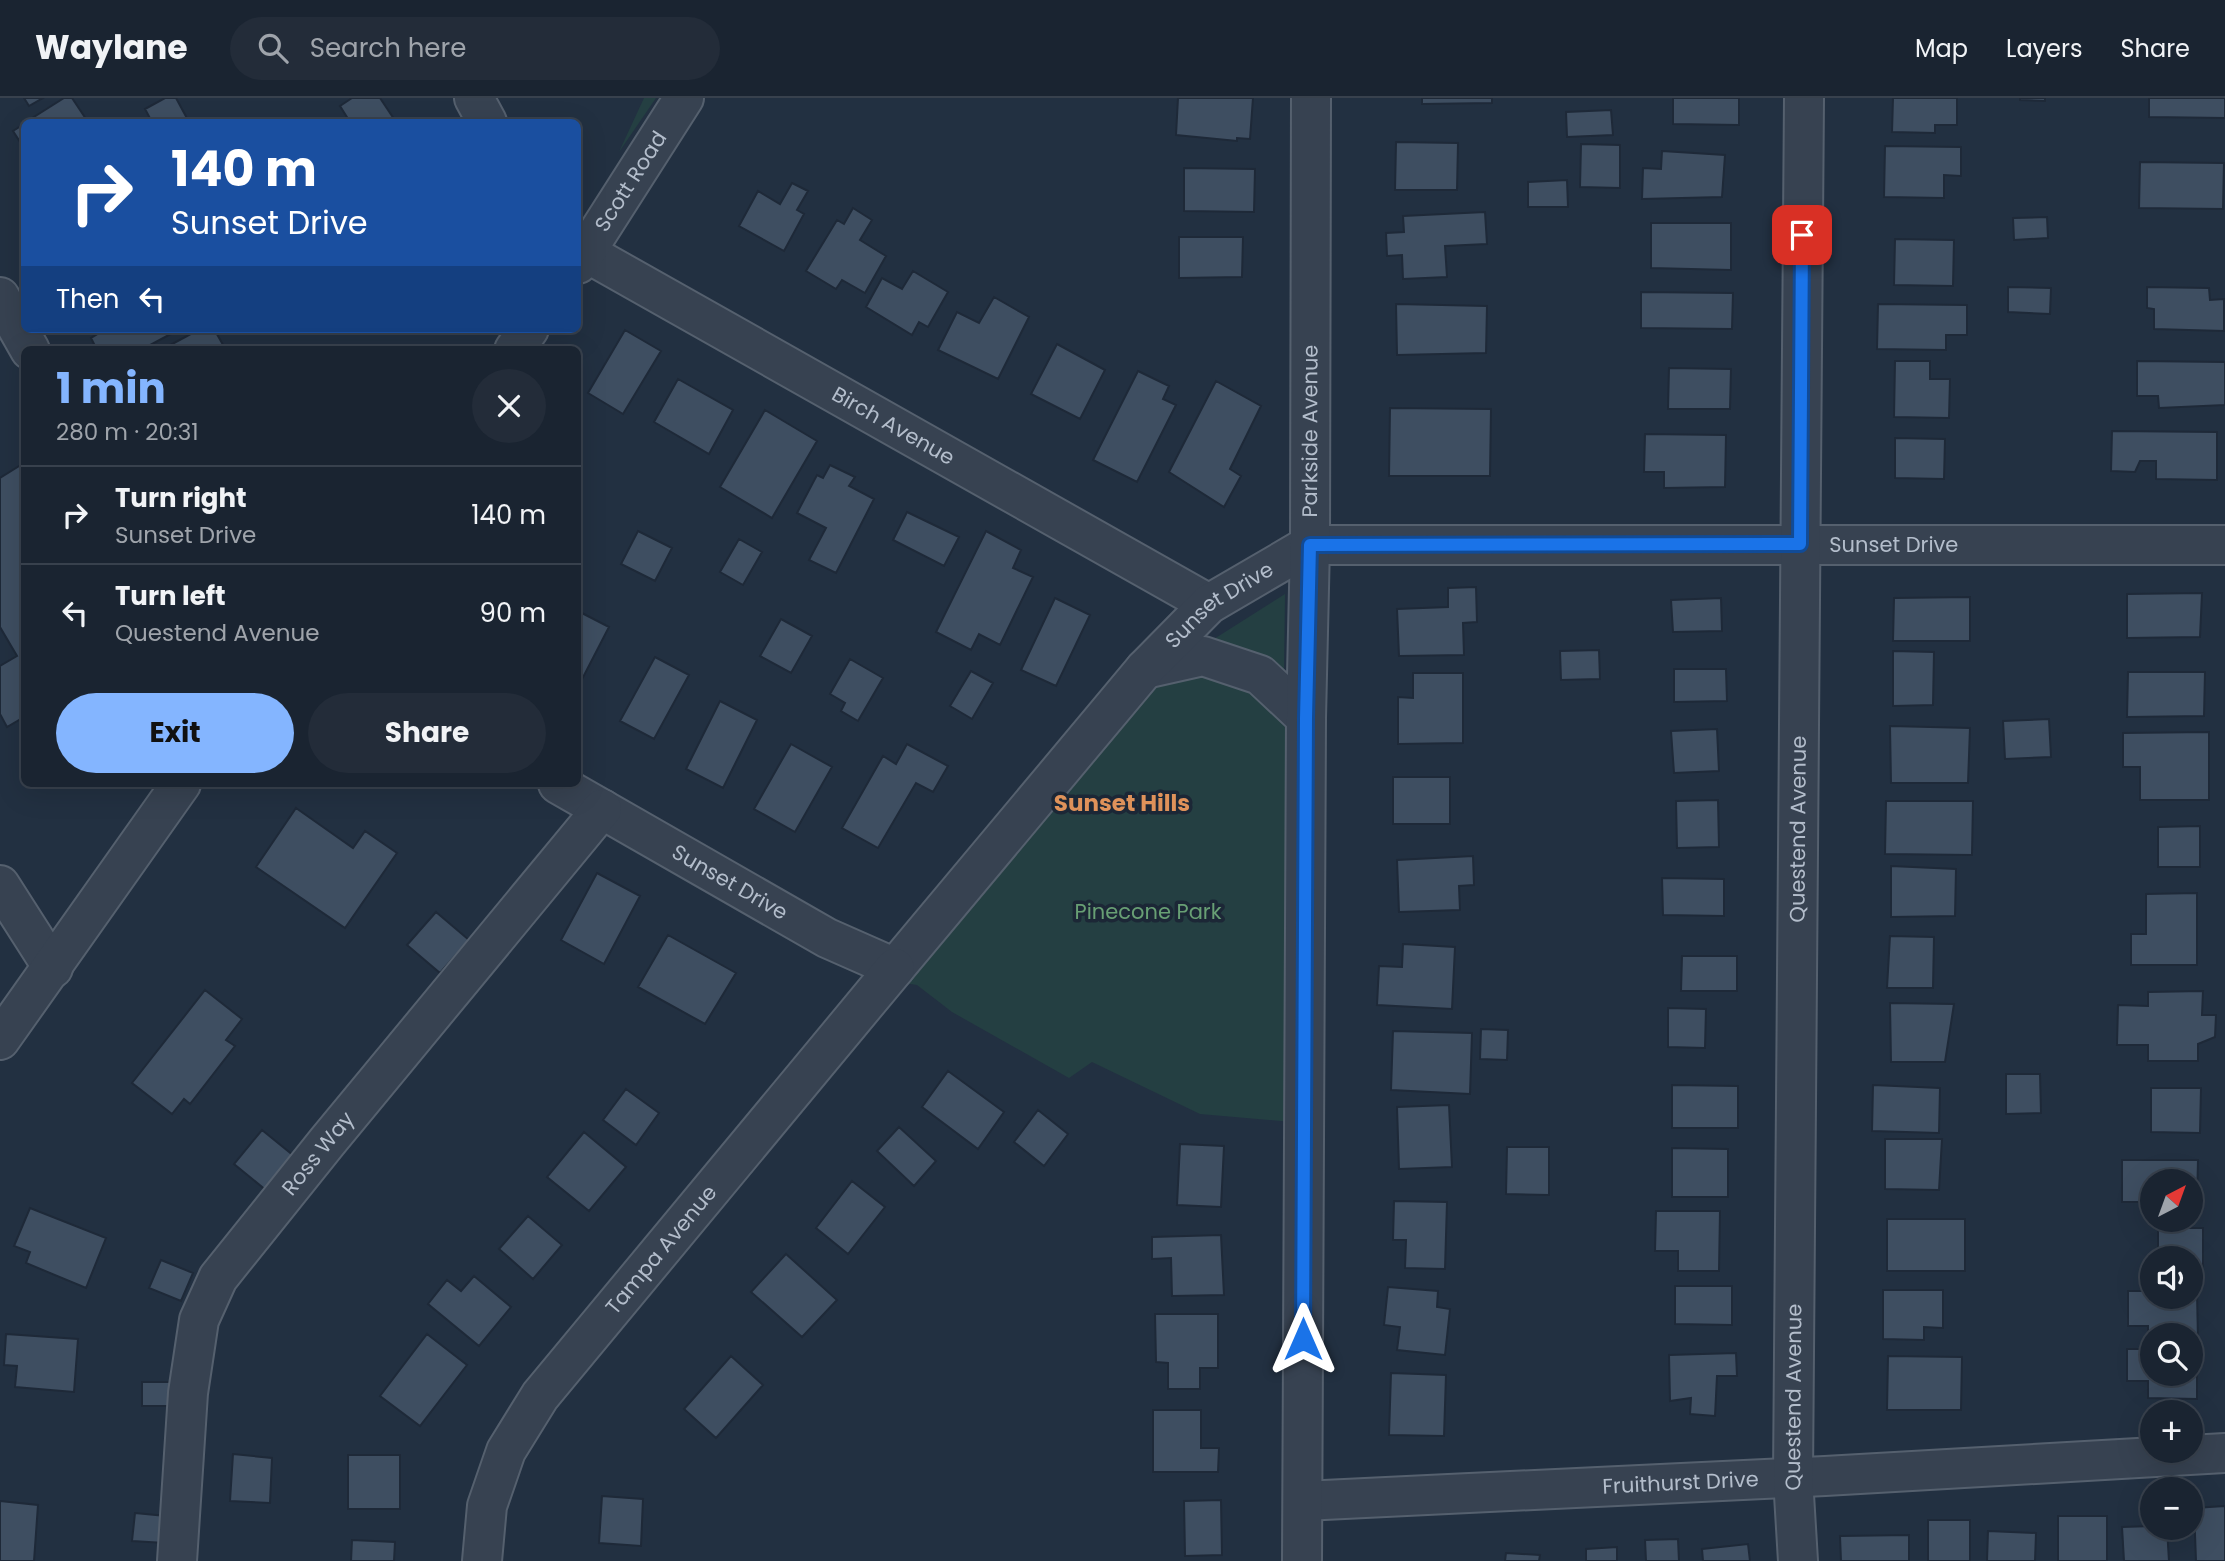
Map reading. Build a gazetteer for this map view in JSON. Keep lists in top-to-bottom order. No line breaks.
{"streets":{"street":["Scott Road","Birch Avenue","Parkside Avenue","Sunset Drive","Questend Avenue","Ross Way","Tampa Avenue","Fruithurst Drive"]},"crossings":[["Birch Avenue","Sunset Drive"],["Parkside Avenue","Sunset Drive"],["Parkside Avenue","Fruithurst Drive"],["Sunset Drive","Questend Avenue"],["Sunset Drive","Ross Way"],["Sunset Drive","Tampa Avenue"],["Questend Avenue","Fruithurst Drive"]],"districts":["Sunset Hills"],"parks":["Pinecone Park"],"north":"top right","page":{"header":"Waylane","search":"Search here","nav":["Map","Layers","Share"],"turn":["140 m","Sunset Drive"],"then":"Then","heading":["1 min","280 m · 20:31"],"list":[{"name":"Turn right","note":"Sunset Drive","value":"140 m"},{"name":"Turn left","note":"Questend Avenue","value":"90 m"}],"buttons":["Exit","Share"],"map_buttons":["+","−"]}}
